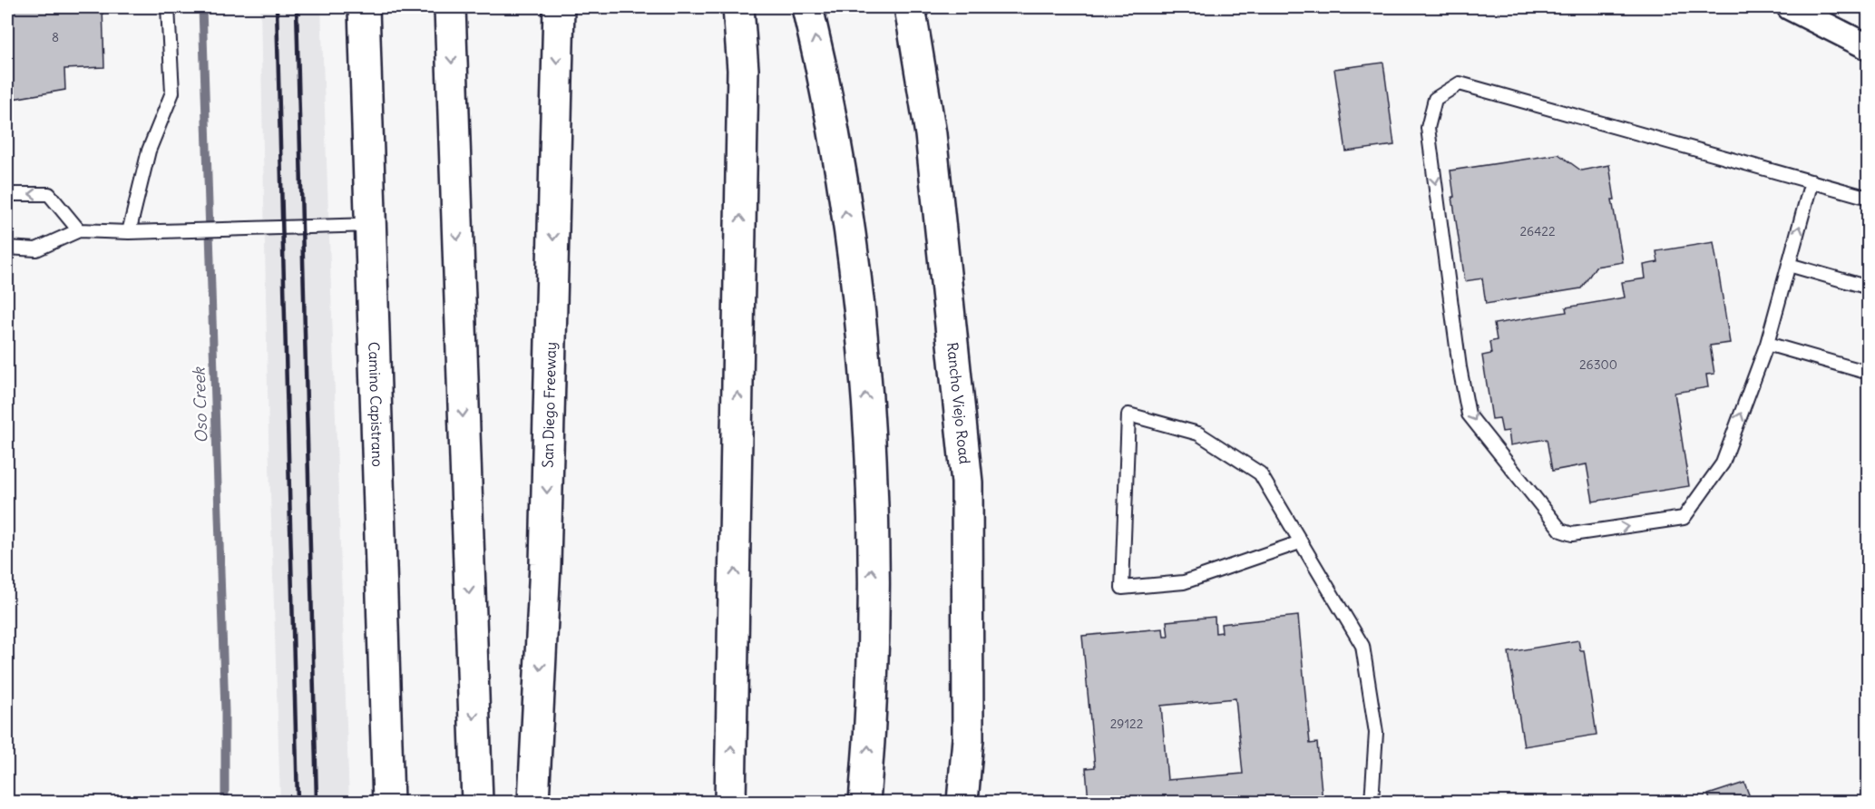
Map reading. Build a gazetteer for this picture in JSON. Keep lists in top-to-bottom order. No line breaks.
{"streets":{"main road":["Rancho Viejo Road","Camino Capistrano","San Diego Freeway"]},"water":["Oso Creek"],"house_numbers":["8","26422","26300","29122"]}
